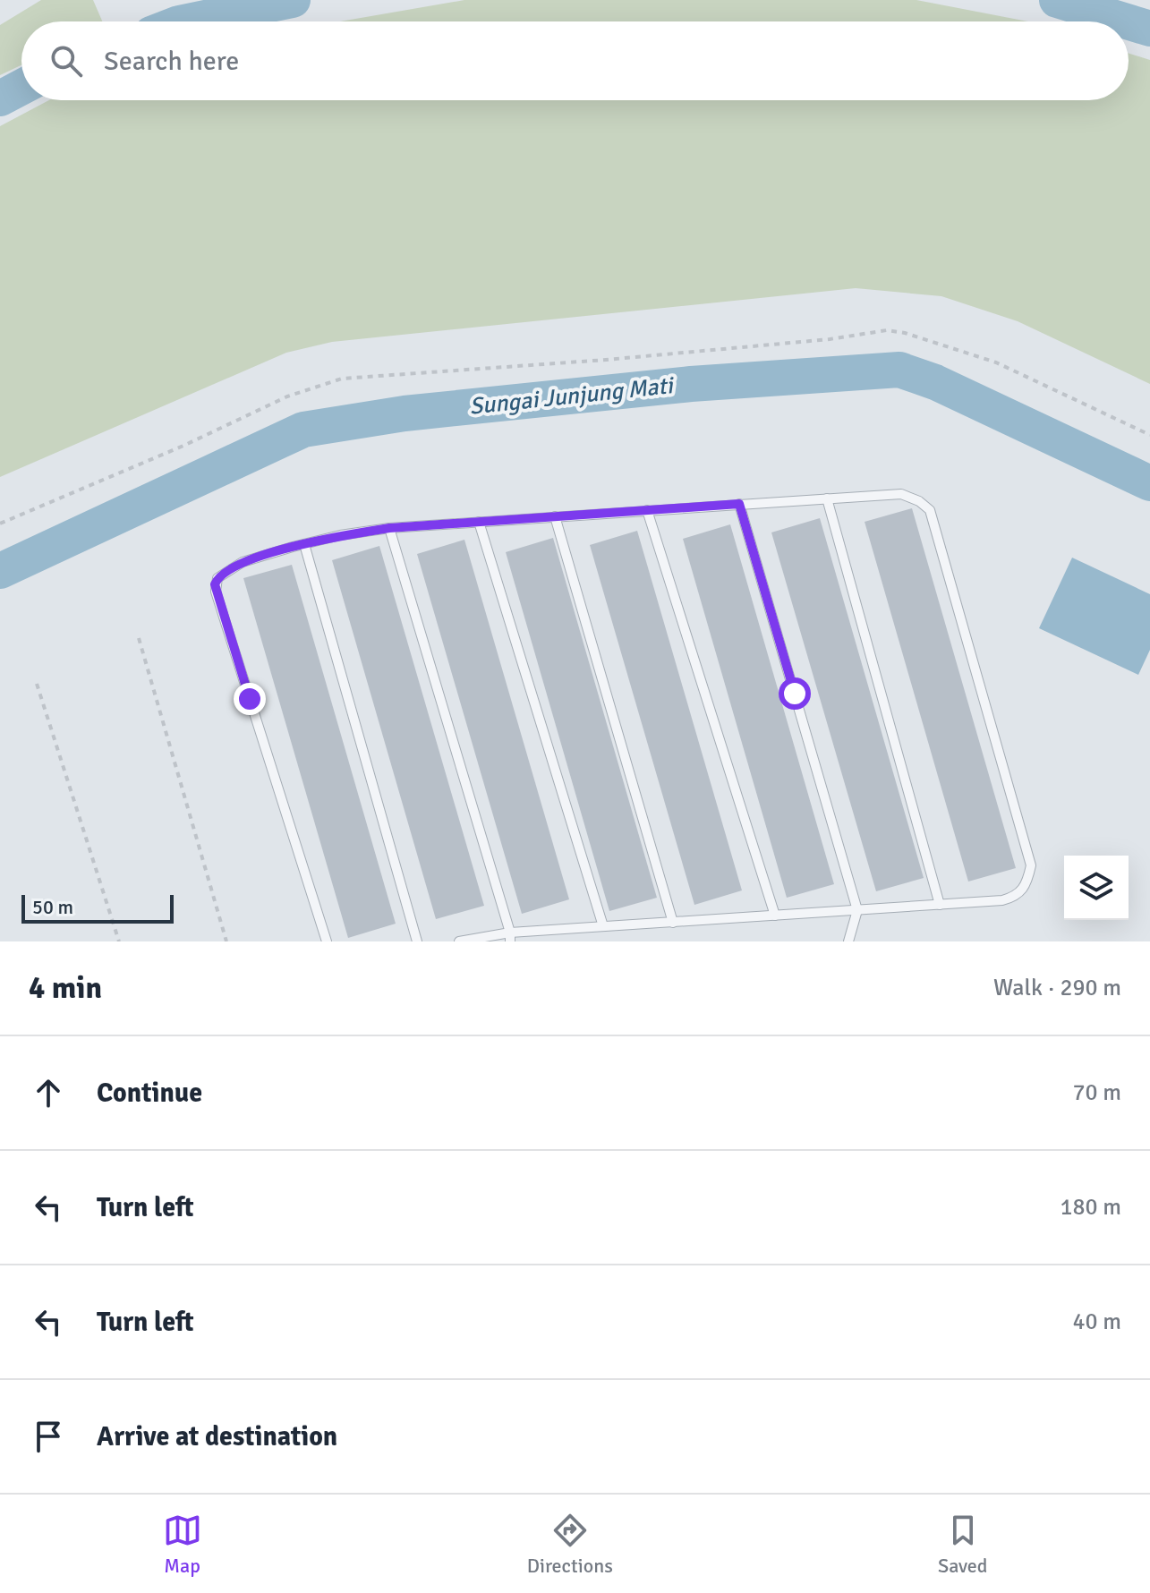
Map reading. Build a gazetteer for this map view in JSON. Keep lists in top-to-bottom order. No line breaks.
{"water":["Sungai Junjung Mati"],"scale_bar":"50 m","page":{"search":"Search here","scale":"50 m","heading":["4 min","Walk · 290 m"],"list":[["Continue","70 m"],["Turn left","180 m"],["Turn left","40 m"],"Arrive at destination"],"nav":["Map","Directions","Saved"]}}
